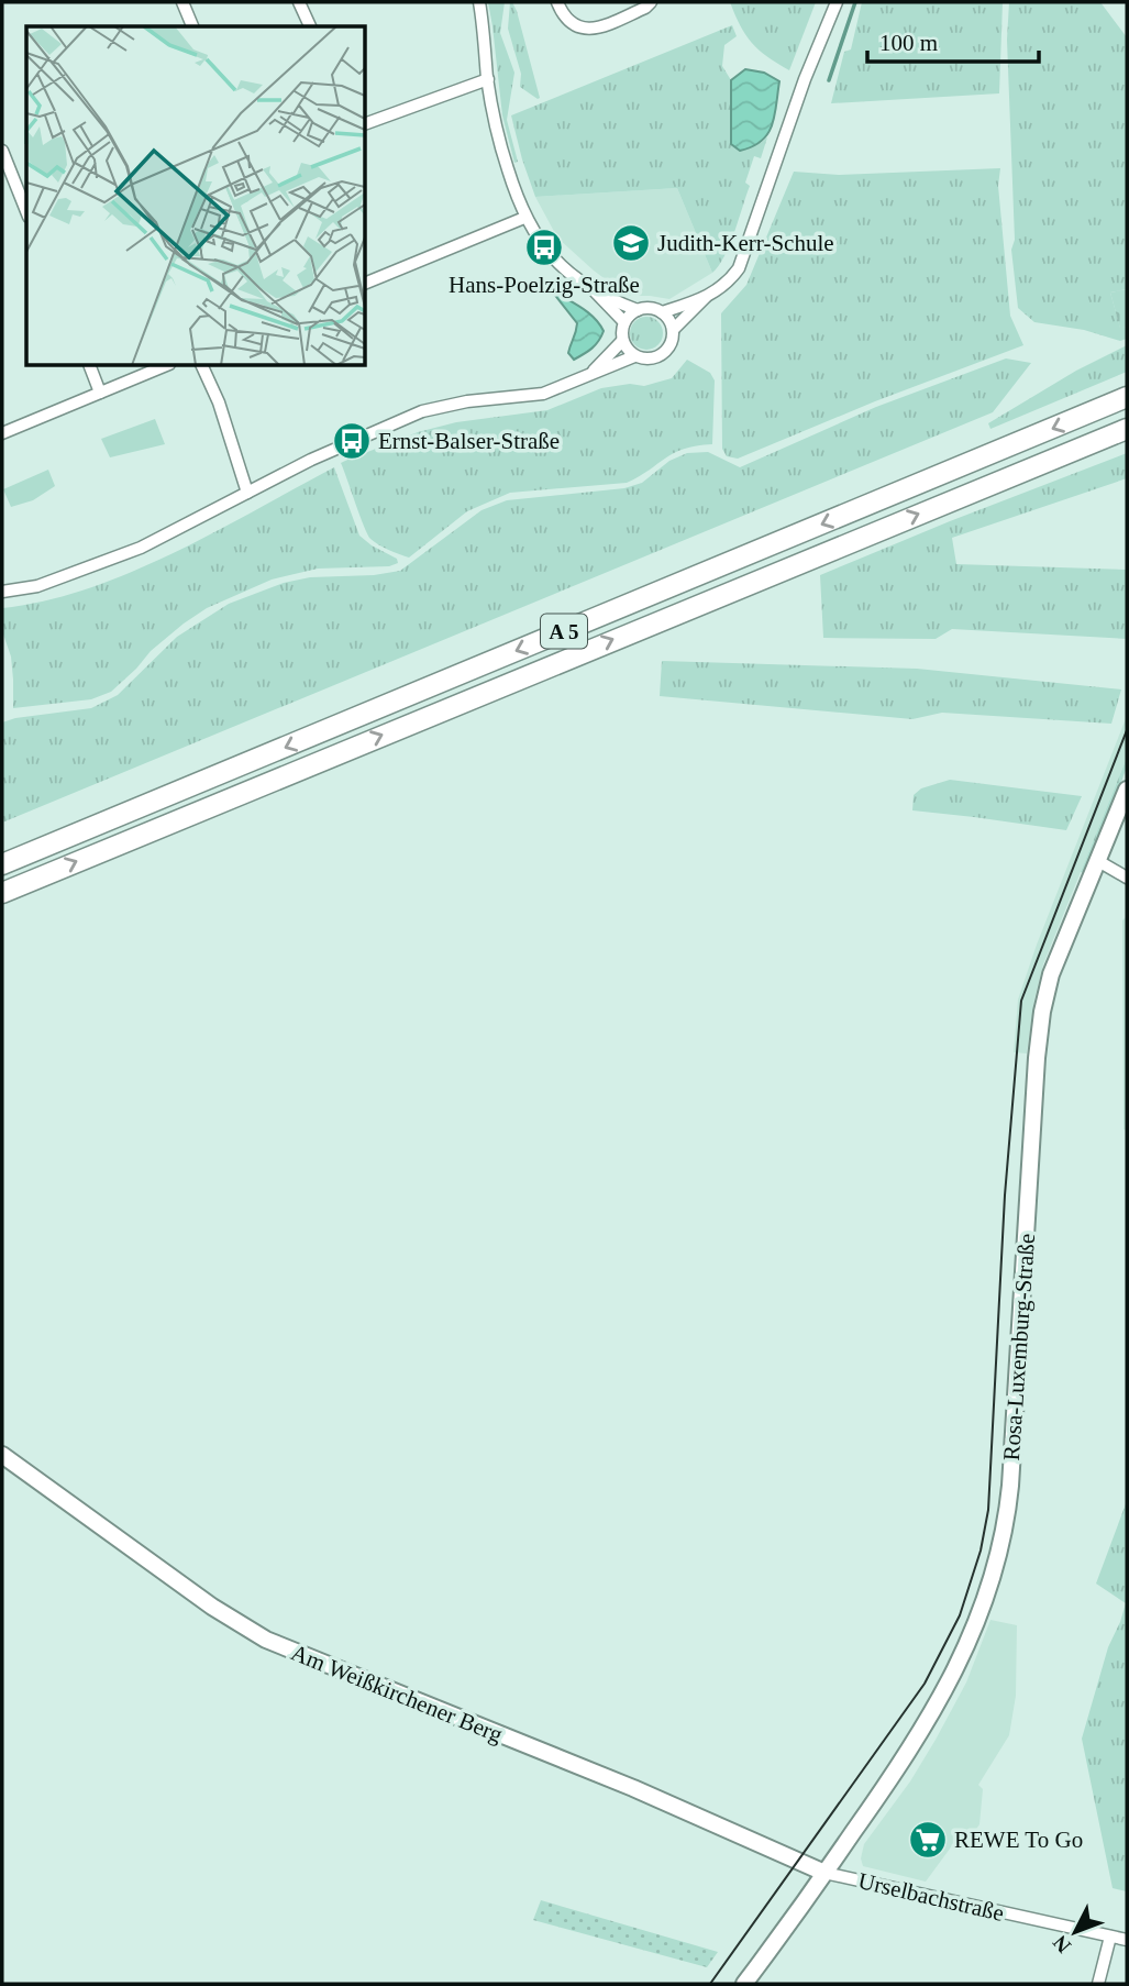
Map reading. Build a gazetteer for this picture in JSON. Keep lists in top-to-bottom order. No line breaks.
{"streets":{"highway":["A 5"],"main road":["Rosa-Luxemburg-Straße","Am Weißkirchener Berg"],"street":["Urselbachstraße"]},"crossings":[["Rosa-Luxemburg-Straße","Am Weißkirchener Berg"],["Rosa-Luxemburg-Straße","Urselbachstraße"],["Am Weißkirchener Berg","Urselbachstraße"]],"places":{"school or university":["Judith-Kerr-Schule"],"bus stop":["Hans-Poelzig-Straße","Ernst-Balser-Straße"],"supermarket":["REWE To Go"]},"scale_bar":"100 m","north":"bottom left"}
